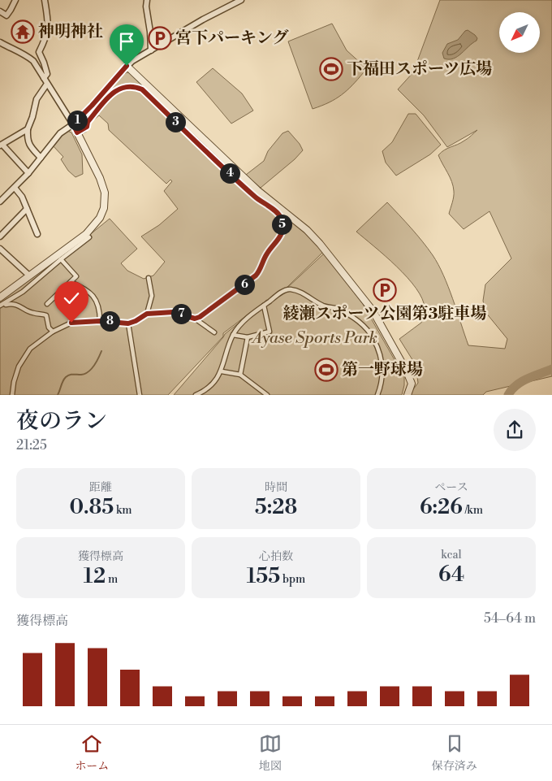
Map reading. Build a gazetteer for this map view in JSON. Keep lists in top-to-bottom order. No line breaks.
{"parks":["Ayase Sports Park"],"places":{"temple":["神明神社"],"parking":["宮下パーキング","綾瀬スポーツ公園第3駐車場"],"sports":["下福田スポーツ広場","第一野球場"]},"north":"bottom left","page":{"pins":["1","3","4","5","6","7","8"],"heading":["夜のラン","21:25"],"stats":[["距離","0.85 km"],["時間","5:28"],["ペース","6:26 /km"],["獲得標高","12 m"],["心拍数","155 bpm"],["kcal","64"]],"chart":["獲得標高","54–64 m"],"tabs":["ホーム","地図","保存済み"]}}
